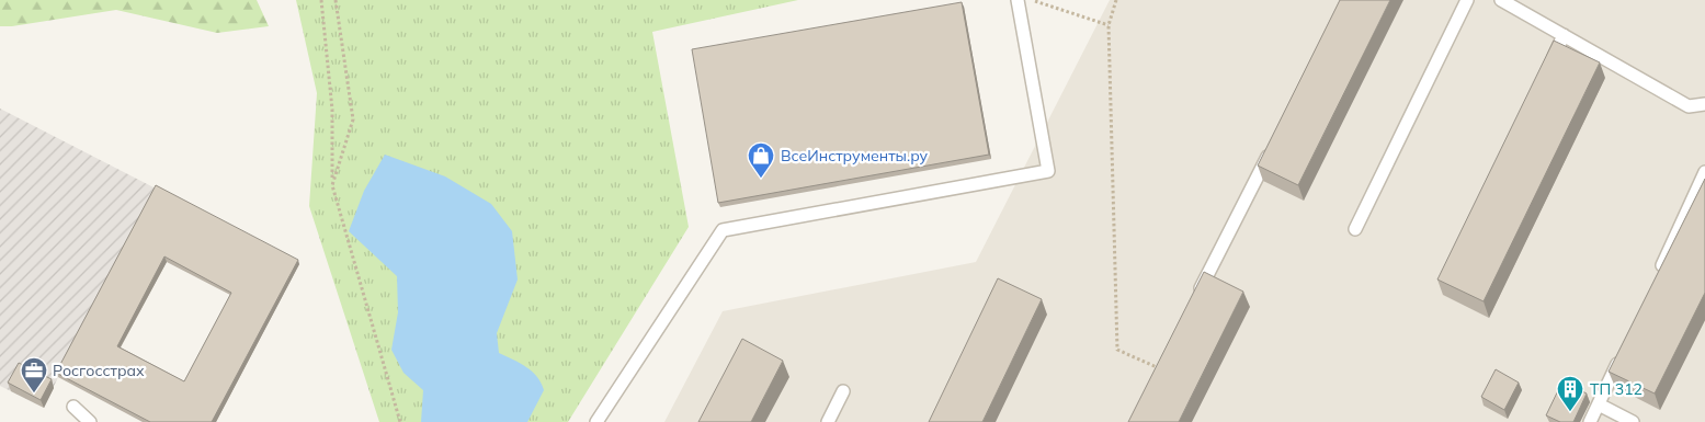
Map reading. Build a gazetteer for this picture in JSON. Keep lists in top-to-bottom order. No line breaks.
{"places":{"shop":["ВсеИнструменты.ру"],"office":["Росгосстрах"],"building":["ТП 312"]}}
